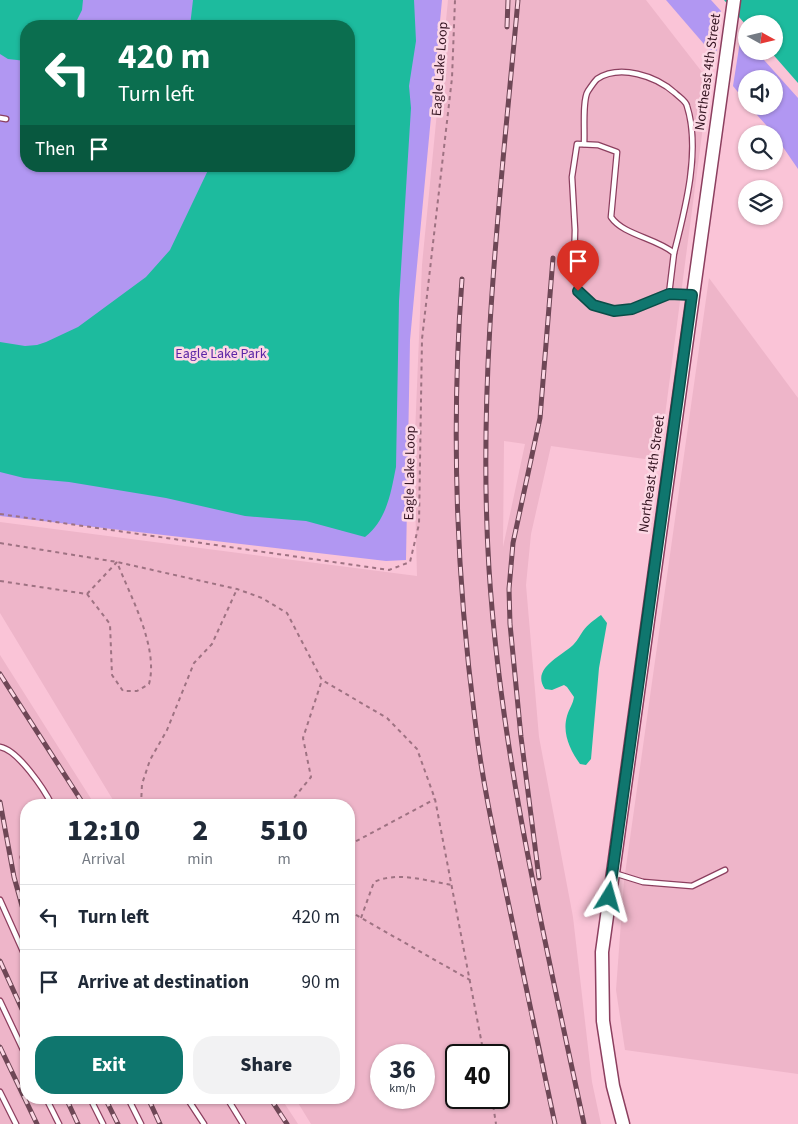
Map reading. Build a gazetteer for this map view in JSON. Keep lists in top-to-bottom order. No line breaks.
{"streets":{"street":["Northeast 4th Street"],"path":["Eagle Lake Loop"]},"parks":["Eagle Lake Park"],"north":"right","page":{"turn":["420 m","Turn left"],"then":"Then","eta":["12:10","Arrival","2","min","510","m"],"list":[{"name":"Turn left","value":"420 m"},{"name":"Arrive at destination","value":"90 m"}],"buttons":["Exit","Share"],"speed":"36 km/h","limit":"40"}}
